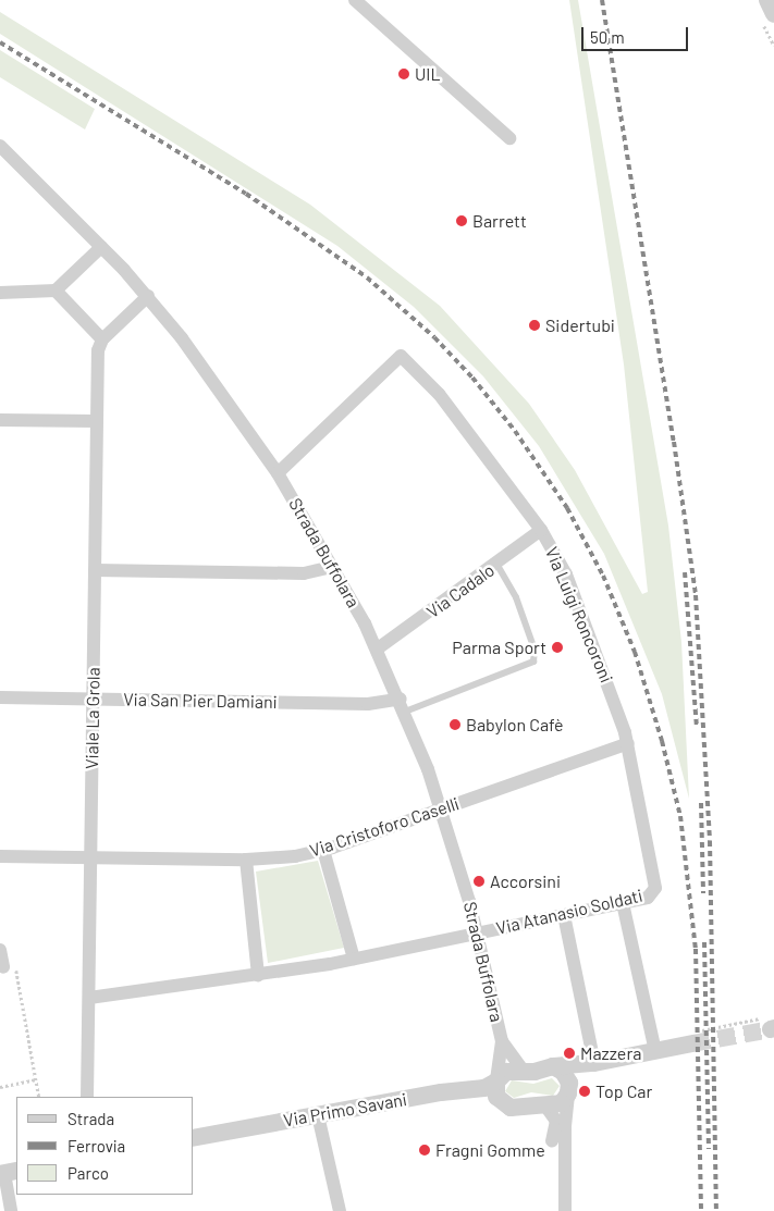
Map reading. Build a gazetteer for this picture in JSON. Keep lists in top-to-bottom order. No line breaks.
{"streets":{"street":["Strada Buffolara","Via Cadalo","Via Luigi Roncoroni","Via San Pier Damiani","Viale La Grola","Via Cristoforo Caselli","Via Atanasio Soldati","Via Primo Savani"]},"crossings":[["Strada Buffolara","Via Cadalo"],["Strada Buffolara","Via Luigi Roncoroni"],["Strada Buffolara","Via San Pier Damiani"],["Strada Buffolara","Via Cristoforo Caselli"],["Strada Buffolara","Via Atanasio Soldati"],["Strada Buffolara","Via Primo Savani"],["Via Cadalo","Via Luigi Roncoroni"],["Via Luigi Roncoroni","Via Cristoforo Caselli"],["Via Luigi Roncoroni","Via Atanasio Soldati"],["Via San Pier Damiani","Viale La Grola"],["Viale La Grola","Via Cristoforo Caselli"]],"places":["UIL","Barrett","Sidertubi","Parma Sport","Babylon Cafè","Accorsini","Mazzera","Top Car","Fragni Gomme"],"legend":["Strada","Ferrovia","Parco"],"scale_bar":"50 m"}
